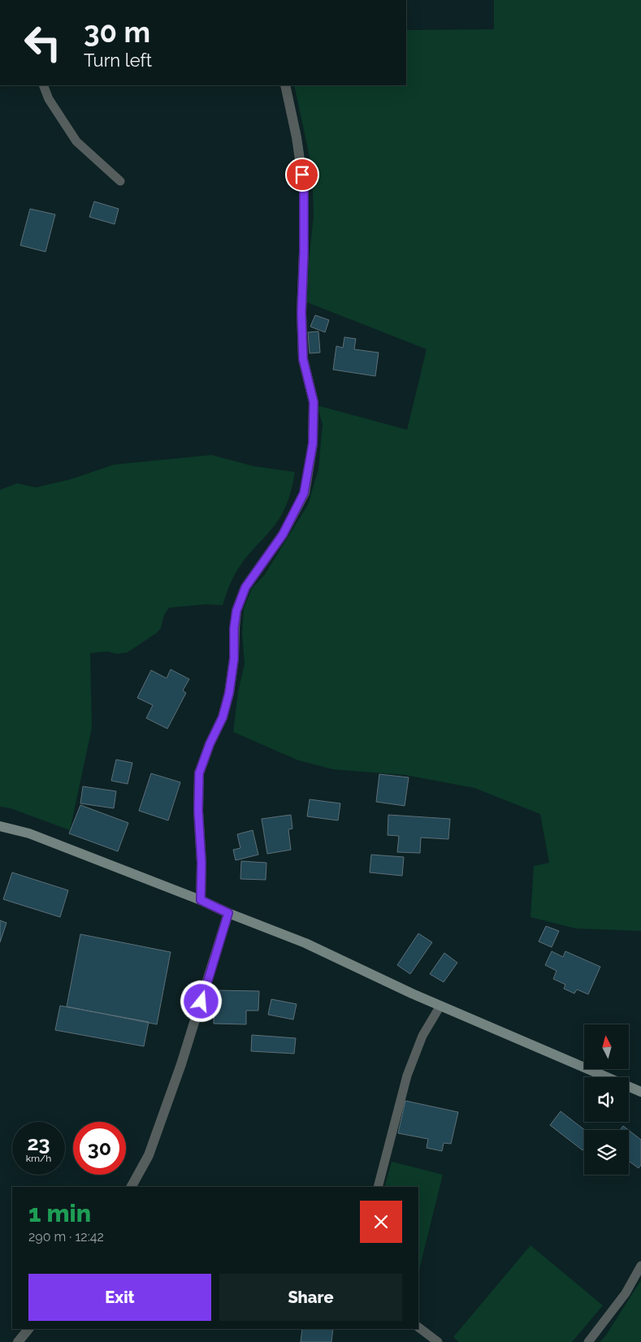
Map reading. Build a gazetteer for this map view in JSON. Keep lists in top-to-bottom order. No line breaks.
{"north":"top","page":{"turn":["30 m","Turn left"],"speed":"23 km/h","limit":"30","heading":["1 min","290 m · 12:42"],"buttons":["Exit","Share"]}}
